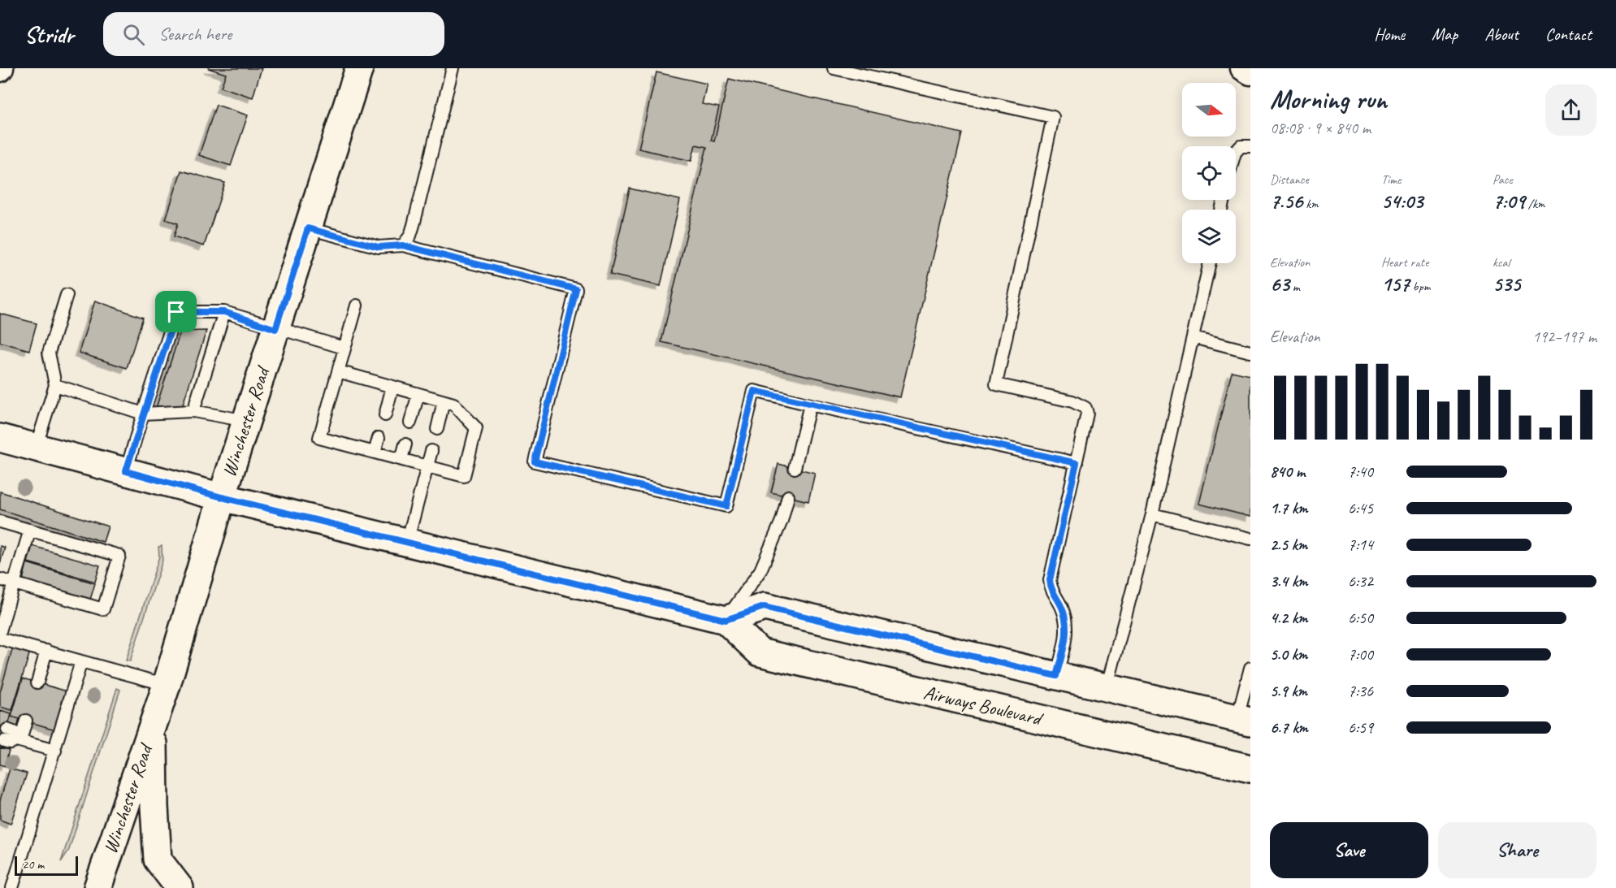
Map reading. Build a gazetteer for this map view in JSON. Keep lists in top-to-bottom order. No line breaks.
{"streets":{"main road":["Winchester Road","Airways Boulevard"]},"crossings":[["Winchester Road","Airways Boulevard"]],"scale_bar":"20 m","north":"right","page":{"header":"Stridr","search":"Search here","nav":["Home","Map","About","Contact"],"heading":["Morning run","08:08 · 9 × 840 m"],"stats":[["Distance","7.56 km"],["Time","54:03"],["Pace","7:09 /km"],["Elevation","63 m"],["Heart rate","157 bpm"],["kcal","535"]],"chart":["Elevation","192–197 m"],"list":[{"name":"840 m","note":"7:40"},{"name":"1.7 km","note":"6:45"},{"name":"2.5 km","note":"7:14"},{"name":"3.4 km","note":"6:32"},{"name":"4.2 km","note":"6:50"},{"name":"5.0 km","note":"7:00"},{"name":"5.9 km","note":"7:36"},{"name":"6.7 km","note":"6:59"}],"buttons":["Save","Share"],"scale":"20 m"}}
